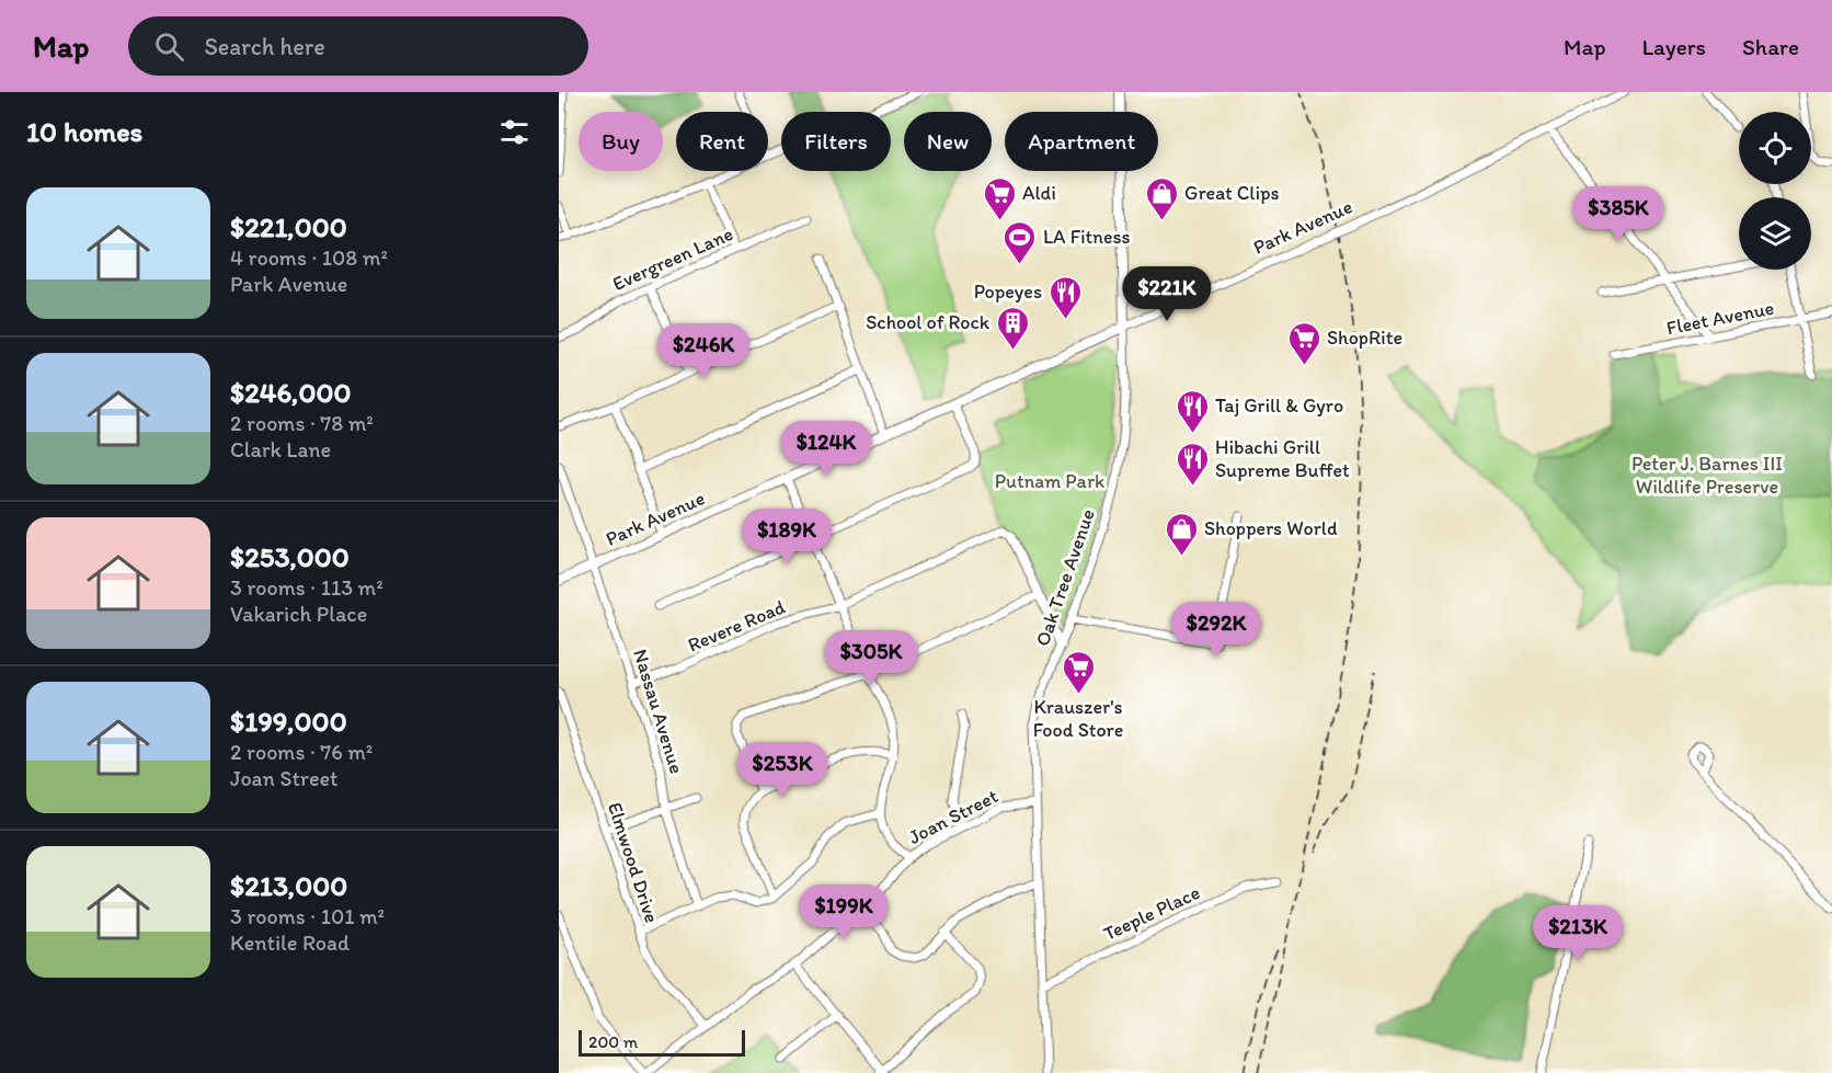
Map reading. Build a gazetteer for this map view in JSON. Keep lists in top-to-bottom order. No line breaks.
{"streets":{"main road":["Park Avenue","Oak Tree Avenue"],"street":["Evergreen Lane","Fleet Avenue","Revere Road","Nassau Avenue","Joan Street","Elmwood Drive","Teeple Place"]},"crossings":[["Park Avenue","Oak Tree Avenue"],["Park Avenue","Nassau Avenue"],["Oak Tree Avenue","Joan Street"],["Oak Tree Avenue","Teeple Place"],["Revere Road","Nassau Avenue"],["Joan Street","Elmwood Drive"]],"parks":["Peter J. Barnes III Wildlife Preserve","Putnam Park"],"places":{"supermarket":["Aldi","ShopRite","Krauszer's Food Store"],"shop":["Great Clips","Shoppers World"],"sports":["LA Fitness"],"restaurant":["Popeyes","Taj Grill & Gyro","Hibachi Grill Supreme Buffet"],"building":["School of Rock"]},"scale_bar":"200 m","page":{"header":"Map","search":"Search here","nav":["Map","Layers","Share"],"heading":"10 homes","chip":["Buy","Rent","Filters","New","Apartment"],"list":[{"name":"$221,000","note":"4 rooms · 108 m² · Park Avenue"},{"name":"$246,000","note":"2 rooms · 78 m² · Clark Lane"},{"name":"$253,000","note":"3 rooms · 113 m² · Vakarich Place"},{"name":"$199,000","note":"2 rooms · 76 m² · Joan Street"},{"name":"$213,000","note":"3 rooms · 101 m² · Kentile Road"}],"price":["$385K","$221K","$246K","$124K","$189K","$292K","$305K","$253K","$199K","$213K"],"scale":"200 m"}}
